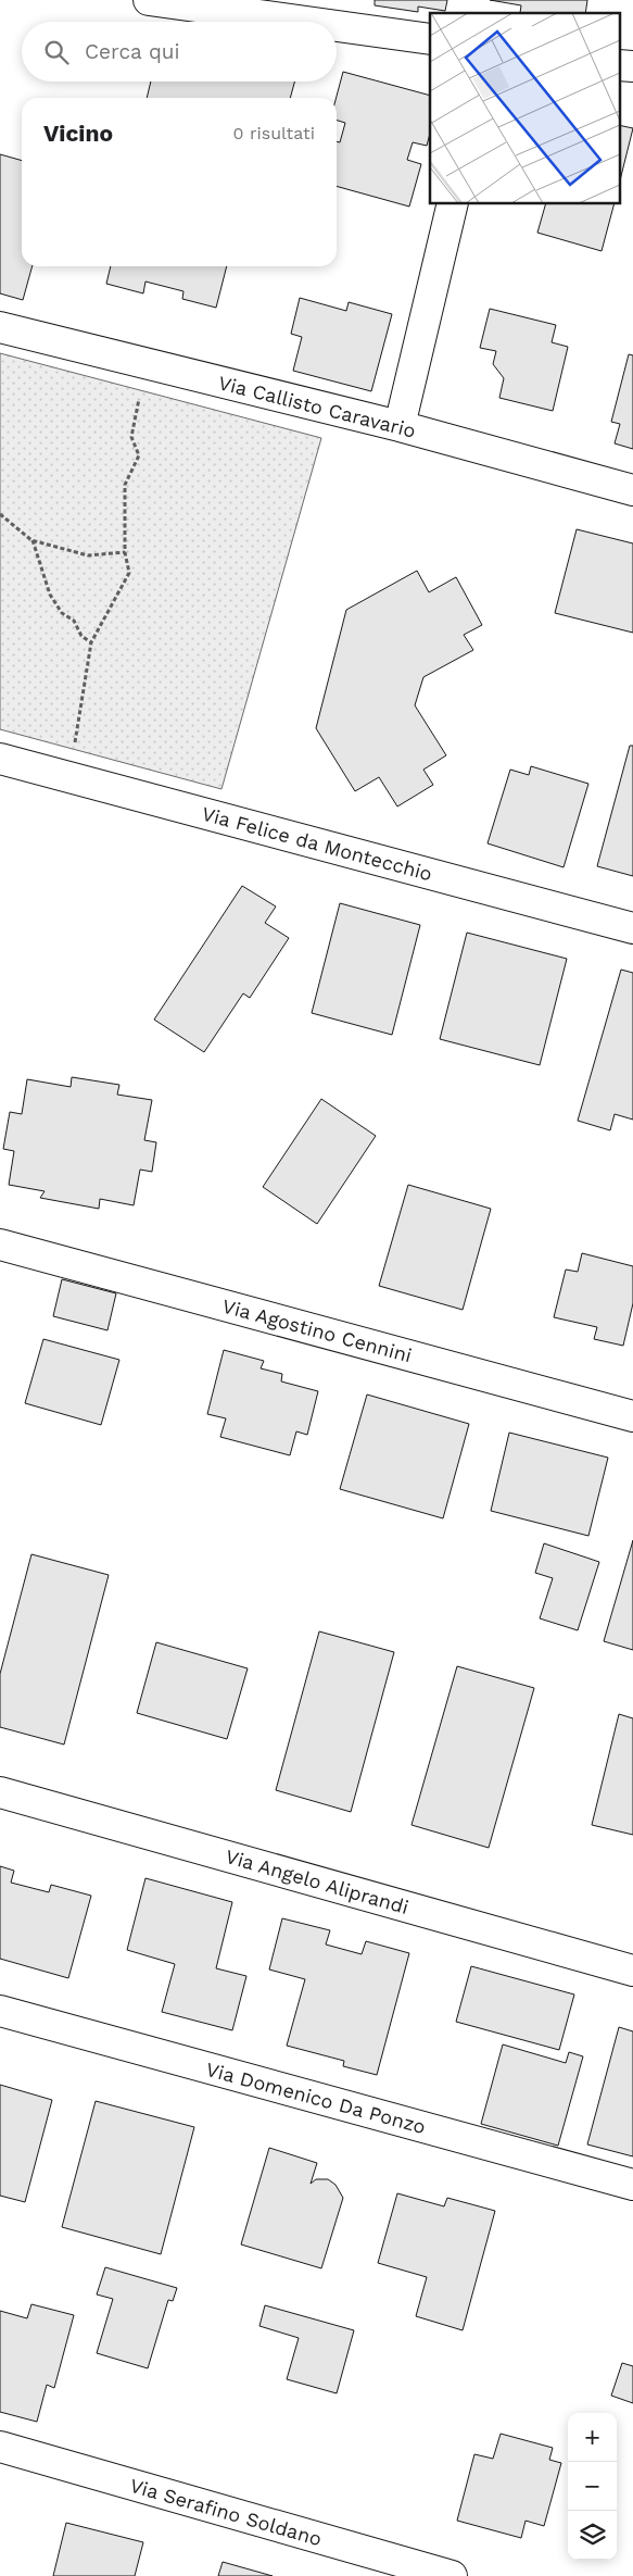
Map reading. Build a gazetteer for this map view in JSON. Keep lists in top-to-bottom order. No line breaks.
{"streets":{"street":["Via Callisto Caravario","Via Felice da Montecchio","Via Agostino Cennini","Via Angelo Aliprandi","Via Domenico Da Ponzo","Via Serafino Soldano"]},"page":{"search":"Cerca qui","heading":["Vicino","0 risultati"],"map_buttons":["+","−"]}}
